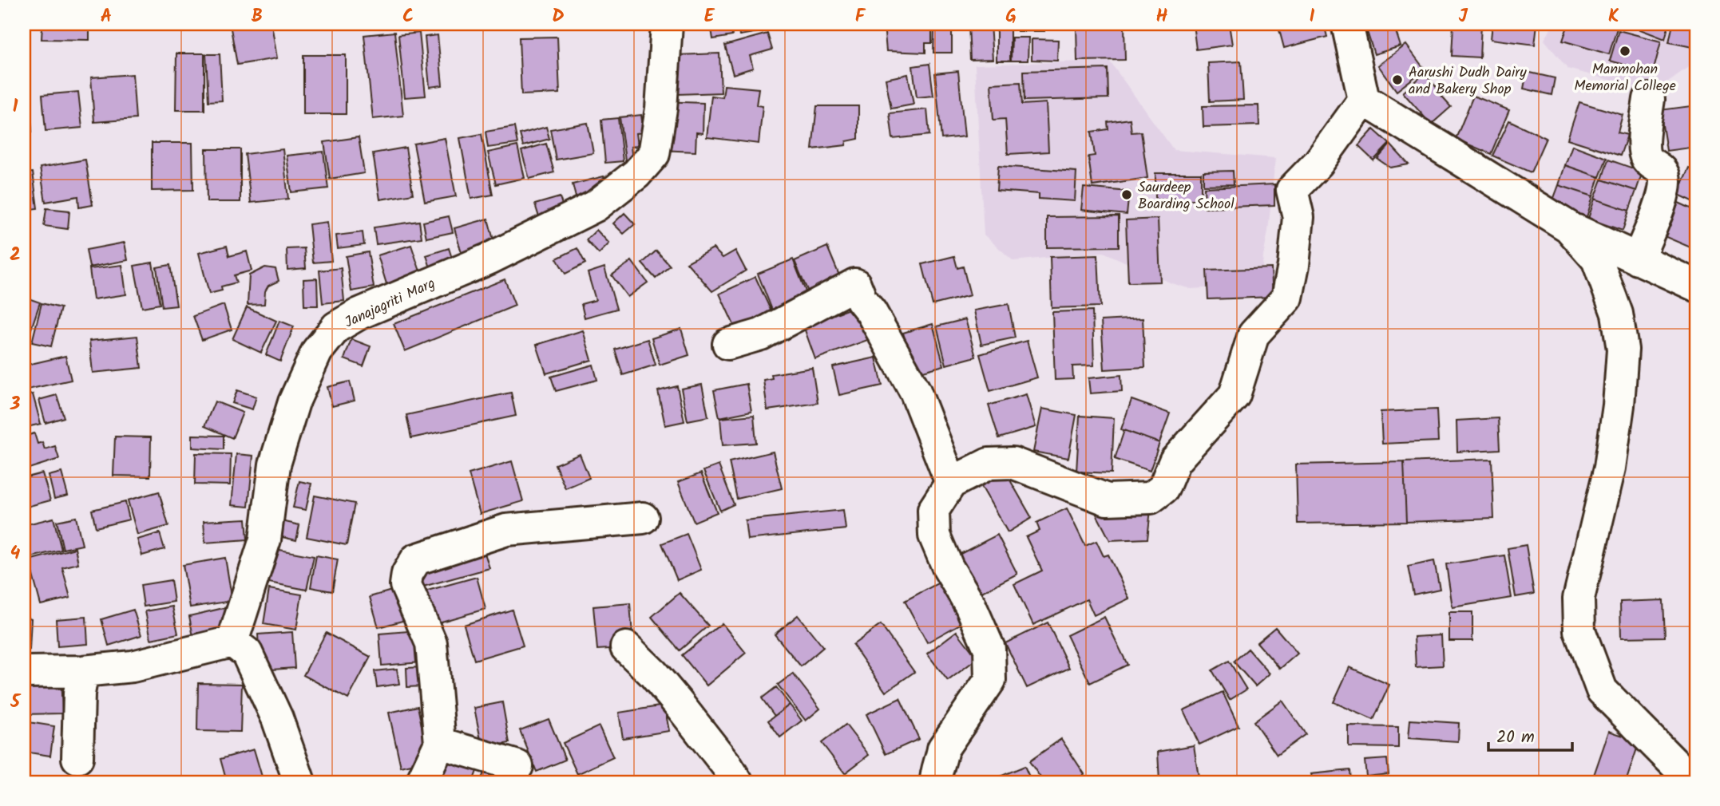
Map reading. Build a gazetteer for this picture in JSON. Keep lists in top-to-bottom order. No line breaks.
{"streets":{"street":["Janajagriti Marg"]},"places":["Manmohan Memorial College","Aarushi Dudh Dairy and Bakery Shop","Saurdeep Boarding School"],"scale_bar":"20 m","grid":{"columns":["A","B","C","D","E","F","G","H","I","J","K"],"rows":["1","2","3","4","5"]}}
